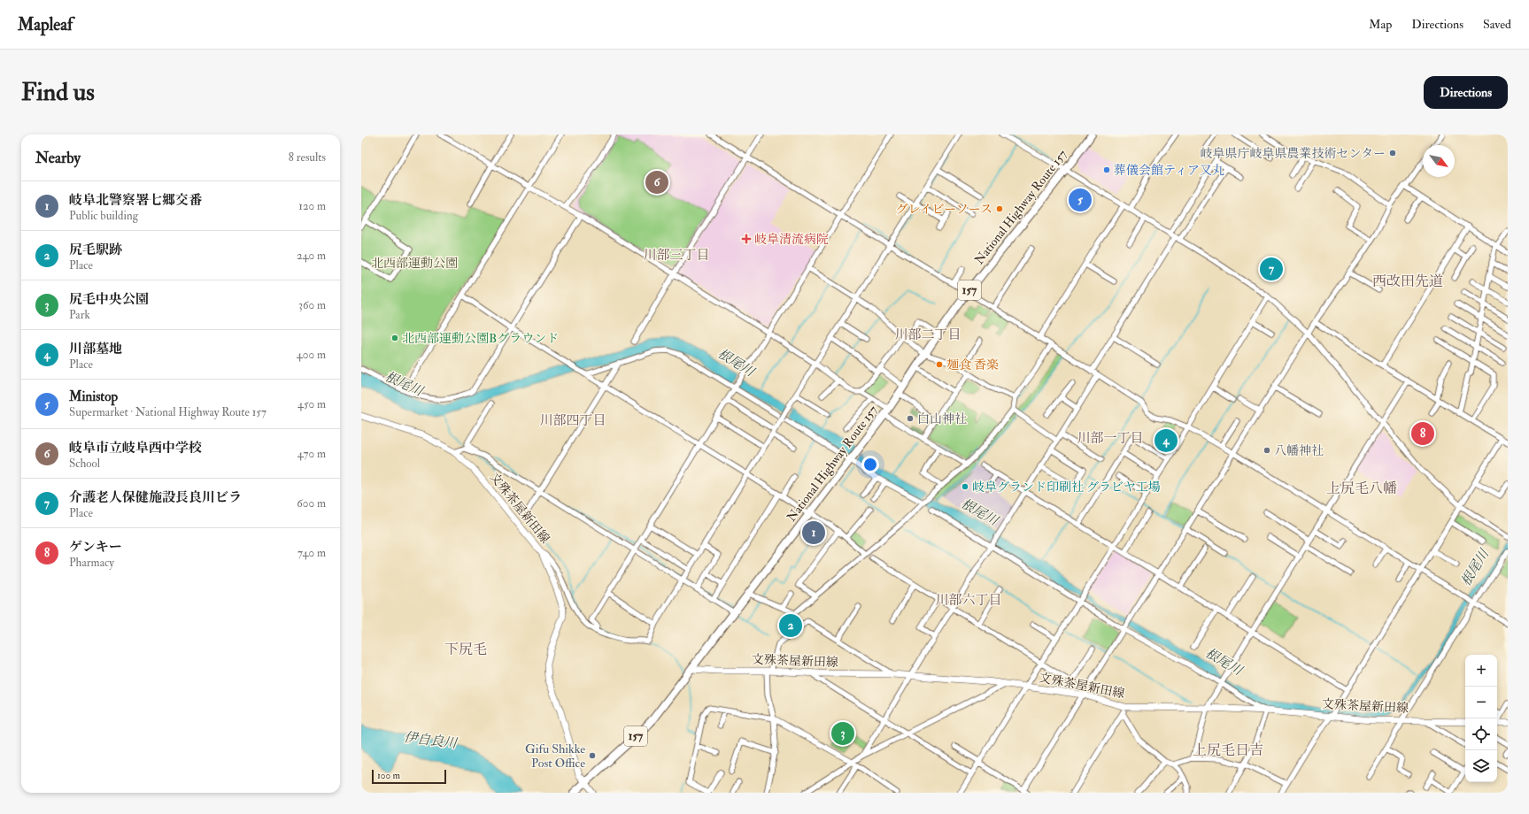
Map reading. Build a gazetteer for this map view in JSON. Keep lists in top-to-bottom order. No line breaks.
{"streets":{"highway":["National Highway Route 157","157"],"main road":["文殊茶屋新田線"]},"crossings":[["National Highway Route 157","文殊茶屋新田線"]],"districts":["川部三丁目","西改田先道","川部二丁目","川部四丁目","川部一丁目","上尻毛八幡","川部六丁目","下尻毛","上尻毛日吉"],"water":["根尾川","伊自良川"],"parks":["北西部運動公園"],"places":{"other":["岐阜県庁岐阜県農業技術センター","葬儀会館ティア又丸","グレイビーソース","北西部運動公園Bグラウンド","麺食 香楽","白山神社","八幡神社","岐阜グランド印刷社 グラビヤ工場","Gifu Shikke Post Office"],"health":["岐阜清流病院"]},"scale_bar":"100 m","north":"bottom right","page":{"header":"Mapleaf","nav":["Map","Directions","Saved"],"buttons":"Directions","title":"Find us","heading":["Nearby","8 results"],"pins":["6","5","7","8","4","1","2","3"],"list":[{"mark":"1","name":"岐阜北警察署七郷交番","note":"Public building","value":"120 m"},{"mark":"2","name":"尻毛駅跡","note":"Place","value":"240 m"},{"mark":"3","name":"尻毛中央公園","note":"Park","value":"360 m"},{"mark":"4","name":"川部墓地","note":"Place","value":"400 m"},{"mark":"5","name":"Ministop","note":"Supermarket · National Highway Route 157","value":"450 m"},{"mark":"6","name":"岐阜市立岐阜西中学校","note":"School","value":"470 m"},{"mark":"7","name":"介護老人保健施設長良川ビラ","note":"Place","value":"600 m"},{"mark":"8","name":"ゲンキー","note":"Pharmacy","value":"740 m"}],"map_buttons":["+","−"],"scale":"100 m"}}
